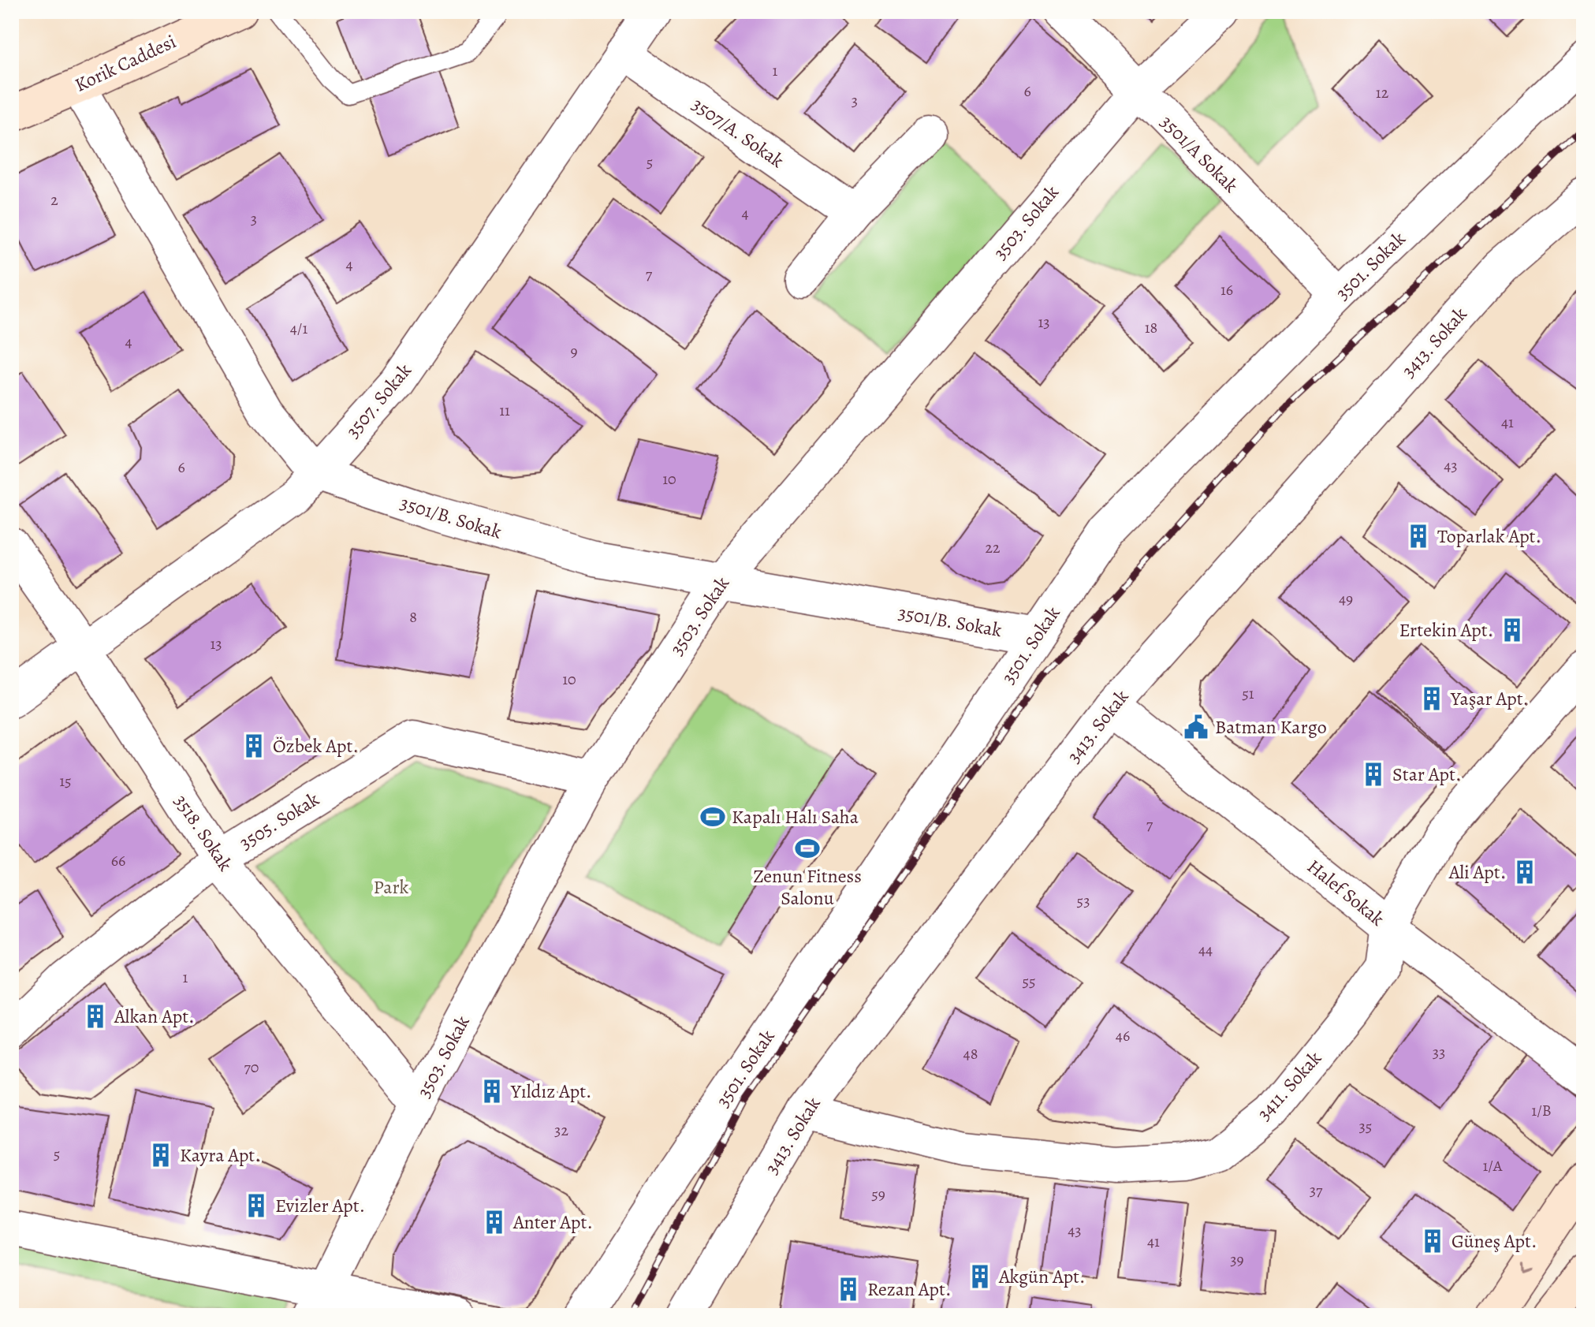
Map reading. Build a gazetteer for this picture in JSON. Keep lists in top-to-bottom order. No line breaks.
{"streets":{"main road":["Korik Caddesi"],"street":["3507/A. Sokak","3501/A Sokak","3503. Sokak","3501. Sokak","3413. Sokak","3507. Sokak","3501/B. Sokak","3505. Sokak","3518. Sokak","Halef Sokak","3411. Sokak"]},"crossings":[["3507/A. Sokak","3507. Sokak"],["3501/A Sokak","3503. Sokak"],["3501/A Sokak","3501. Sokak"],["3503. Sokak","3501/B. Sokak"],["3503. Sokak","3505. Sokak"],["3503. Sokak","3518. Sokak"],["3501. Sokak","3501/B. Sokak"],["3413. Sokak","Halef Sokak"],["3413. Sokak","3411. Sokak"],["3507. Sokak","3501/B. Sokak"],["3507. Sokak","3518. Sokak"],["3505. Sokak","3518. Sokak"],["Halef Sokak","3411. Sokak"]],"parks":["Park"],"places":{"building":["Toparlak Apt.","Ertekin Apt.","Yaşar Apt.","Özbek Apt.","Star Apt.","Ali Apt.","Alkan Apt.","Yıldız Apt.","Kayra Apt.","Evizler Apt.","Anter Apt.","Güneş Apt.","Akgün Apt.","Rezan Apt."],"public building":["Batman Kargo"],"sports":["Kapalı Halı Saha","Zenun Fitness Salonu"]},"house_numbers":["1","6","12","3","5","2","4","3","4","7","16","13","18","4/1","4","9","11","41","43","6","10","22","49","8","13","10","51","15","7","66","53","44","1","55","46","33","48","70","1/B","35","32","5","1/A","37","59","43","41","39"]}
